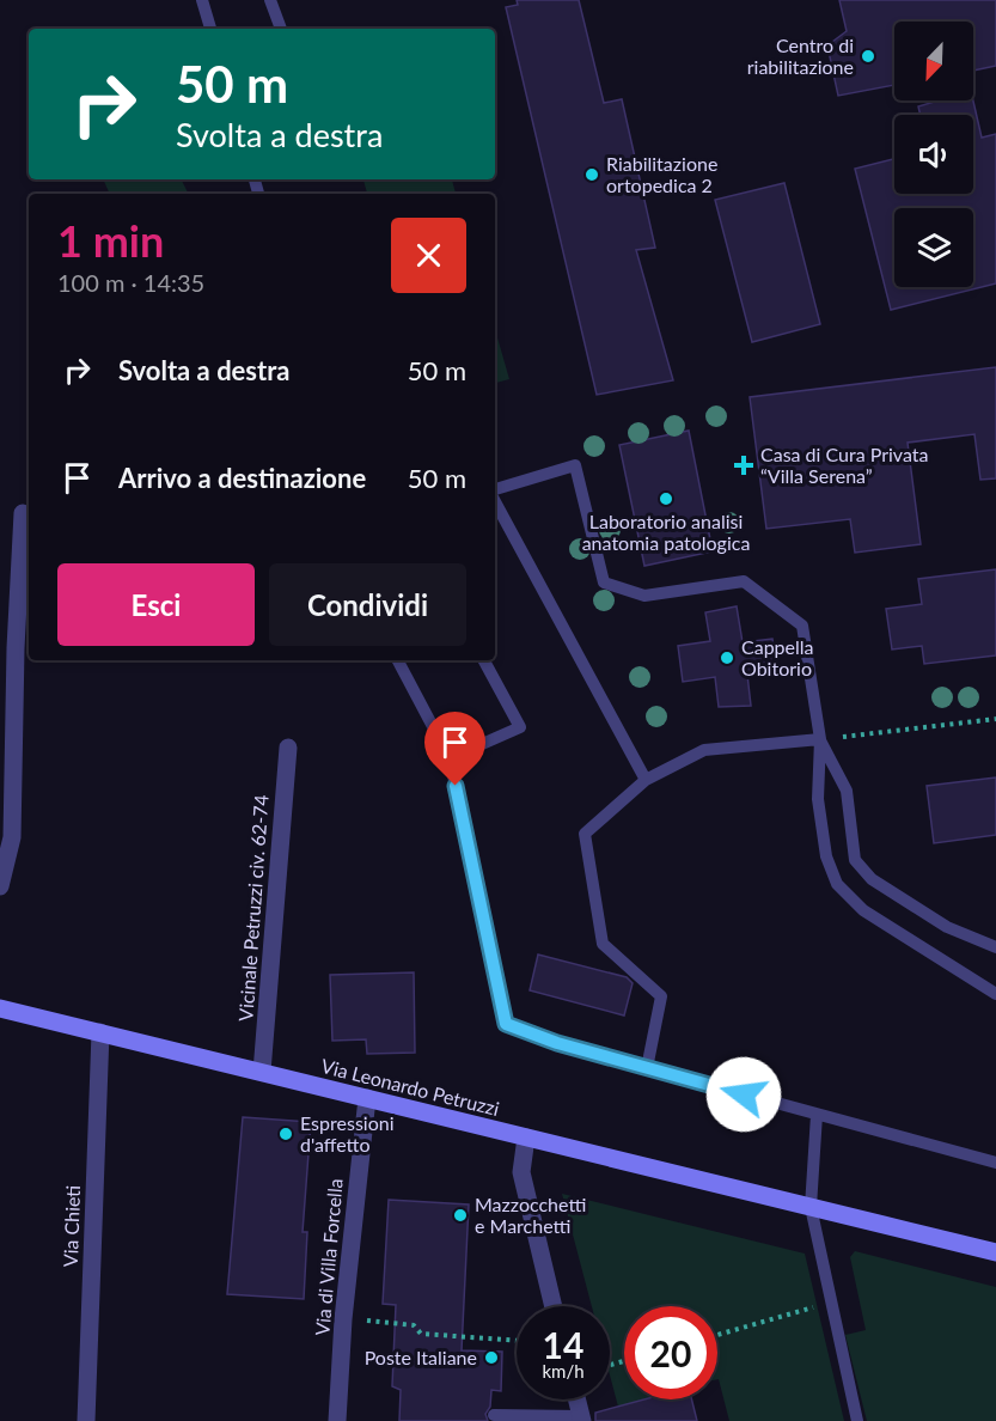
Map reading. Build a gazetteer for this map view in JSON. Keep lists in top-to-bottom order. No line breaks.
{"streets":{"main road":["Via Leonardo Petruzzi"],"street":["Vicinale Petruzzi civ. 62-74","Via Chieti","Via di Villa Forcella"]},"crossings":[["Vicinale Petruzzi civ. 62-74","Via Leonardo Petruzzi"],["Via Leonardo Petruzzi","Via Chieti"],["Via Leonardo Petruzzi","Via di Villa Forcella"]],"places":{"other":["Centro di riabilitazione","Riabilitazione ortopedica 2","Laboratorio analisi anatomia patologica","Cappella Obitorio","Espressioni d'affetto","Mazzocchetti e Marchetti","Poste Italiane"],"health":["Casa di Cura Privata “Villa Serena”"]},"north":"bottom left","page":{"turn":["50 m","Svolta a destra"],"heading":["1 min","100 m · 14:35"],"list":[{"name":"Svolta a destra","value":"50 m"},{"name":"Arrivo a destinazione","value":"50 m"}],"buttons":["Esci","Condividi"],"speed":"14 km/h","limit":"20"}}
